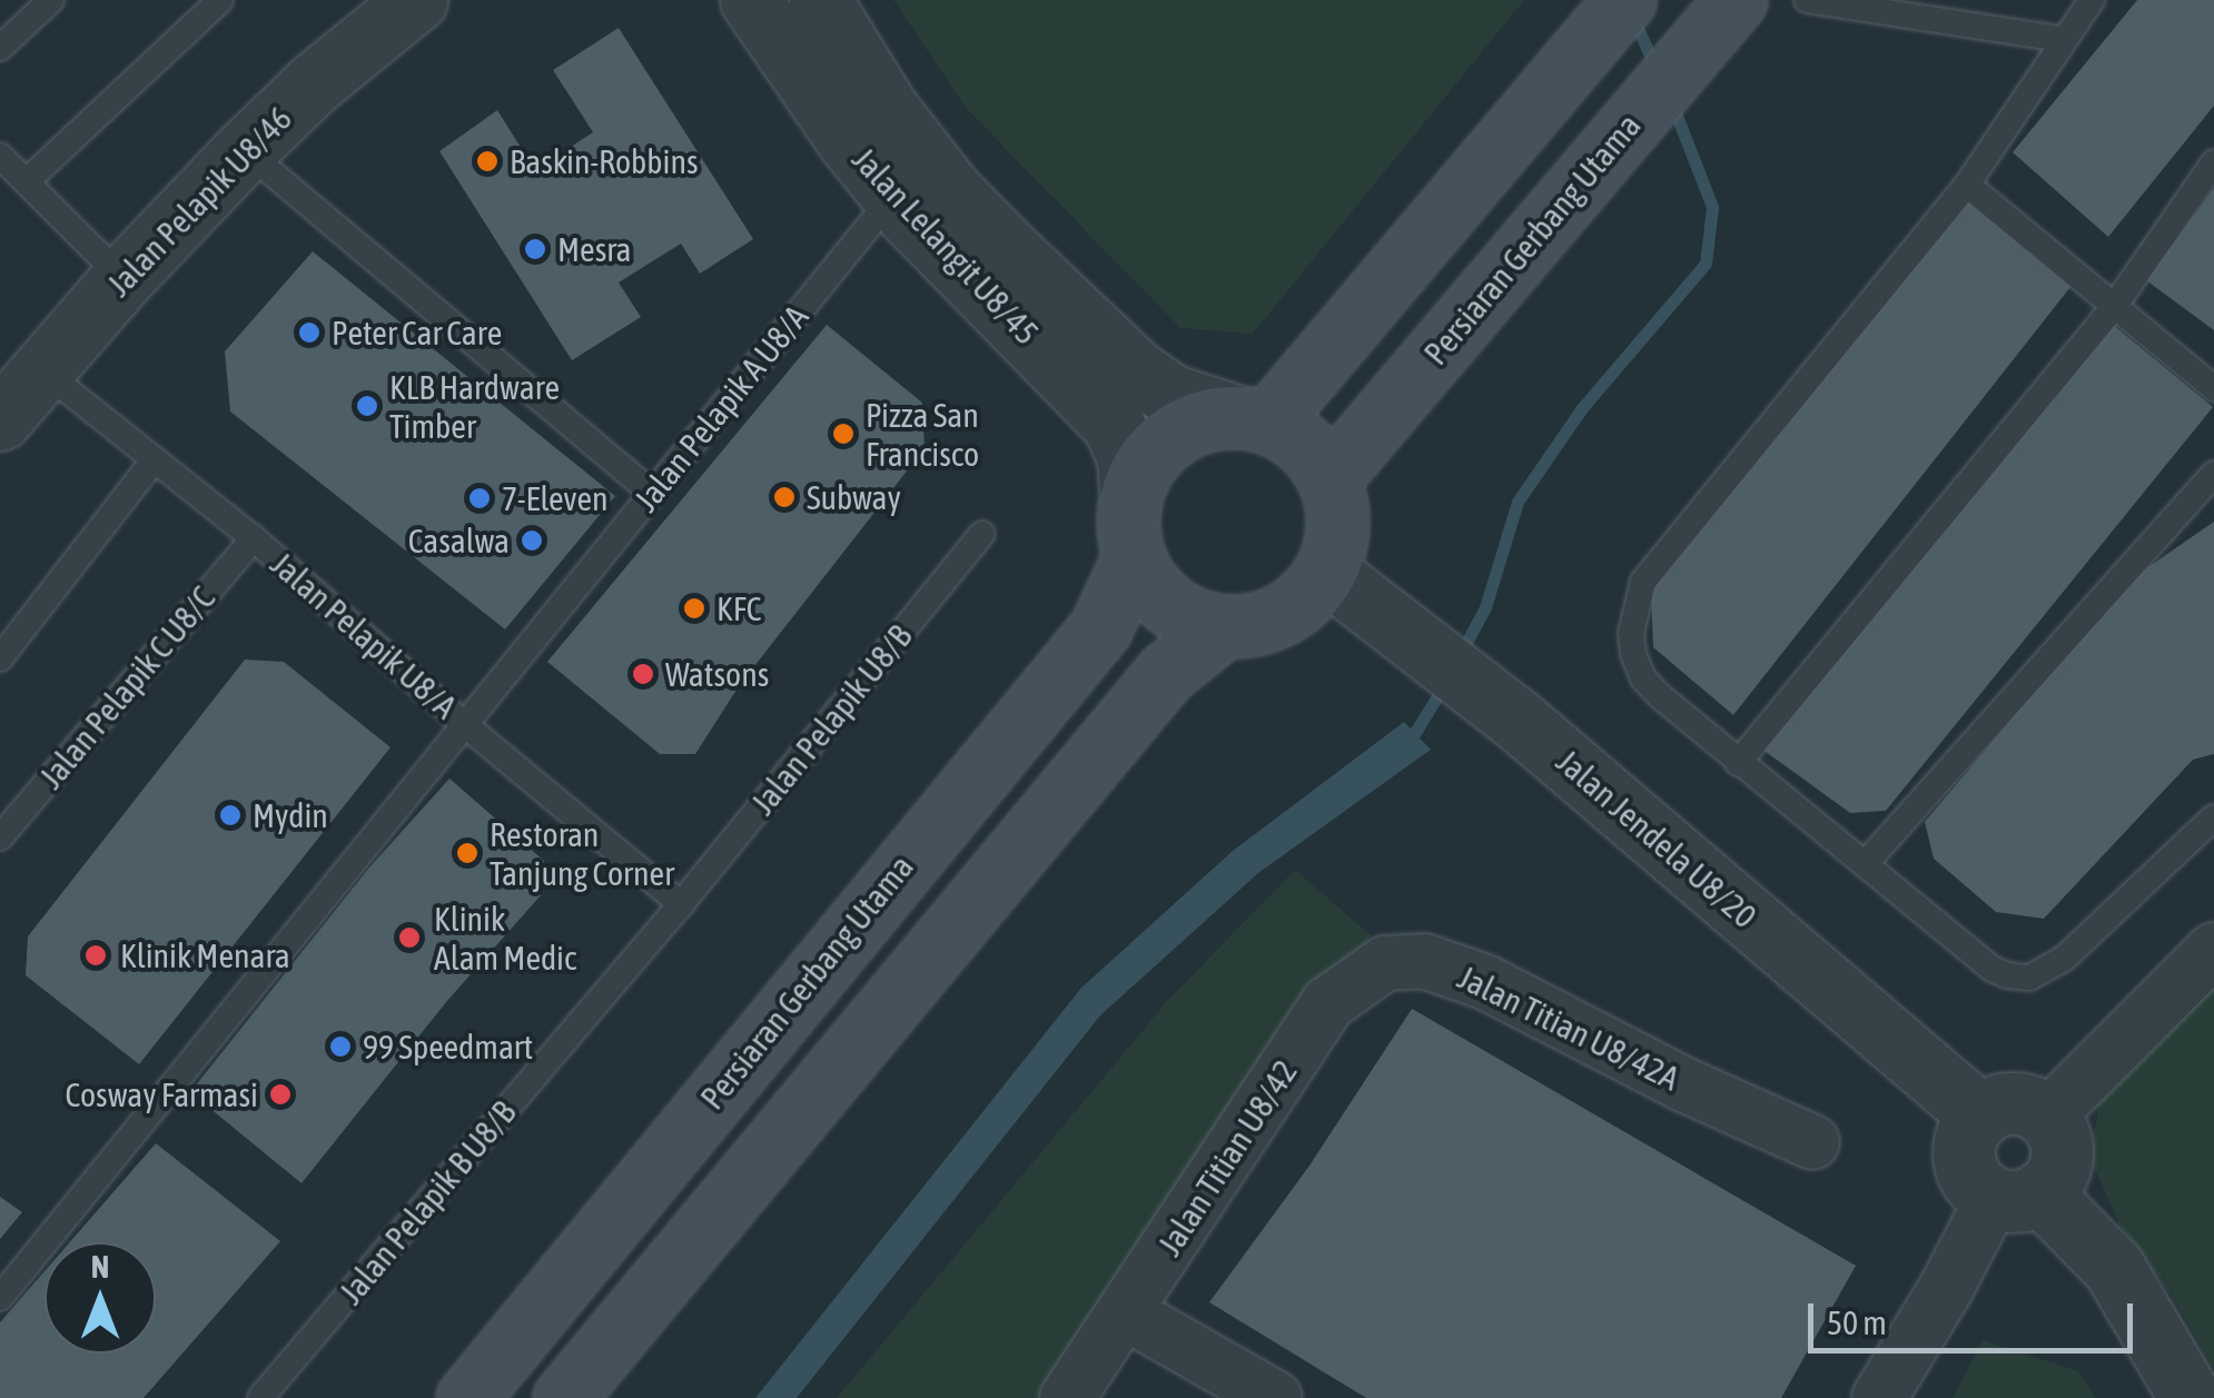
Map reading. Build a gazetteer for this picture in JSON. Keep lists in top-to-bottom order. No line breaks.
{"streets":{"main road":["Persiaran Gerbang Utama"],"street":["Jalan Pelapik U8/46","Jalan Lelangit U8/45","Jalan Jendela U8/20","Jalan Titian U8/42A","Jalan Titian U8/42"],"lane":["Jalan Pelapik A U8/A","Jalan Pelapik U8/A","Jalan Pelapik C U8/C","Jalan Pelapik U8/B","Jalan Pelapik B U8/B"]},"crossings":[["Jalan Pelapik U8/46","Jalan Pelapik U8/A"],["Persiaran Gerbang Utama","Jalan Lelangit U8/45"],["Persiaran Gerbang Utama","Jalan Jendela U8/20"],["Jalan Lelangit U8/45","Jalan Pelapik A U8/A"],["Jalan Lelangit U8/45","Jalan Jendela U8/20"],["Jalan Pelapik A U8/A","Jalan Pelapik U8/A"],["Jalan Pelapik U8/A","Jalan Pelapik C U8/C"],["Jalan Pelapik U8/A","Jalan Pelapik U8/B"],["Jalan Pelapik U8/A","Jalan Pelapik B U8/B"],["Jalan Pelapik U8/B","Jalan Pelapik B U8/B"],["Jalan Titian U8/42A","Jalan Titian U8/42"]],"places":["Baskin-Robbins","Mesra","Peter Car Care","KLB Hardware Timber","Pizza San Francisco","Subway","7-Eleven","Casalwa","KFC","Watsons","Mydin","Restoran Tanjung Corner","Klinik Alam Medic","Klinik Menara","99 Speedmart","Cosway Farmasi"],"scale_bar":"50 m","north":"top"}
